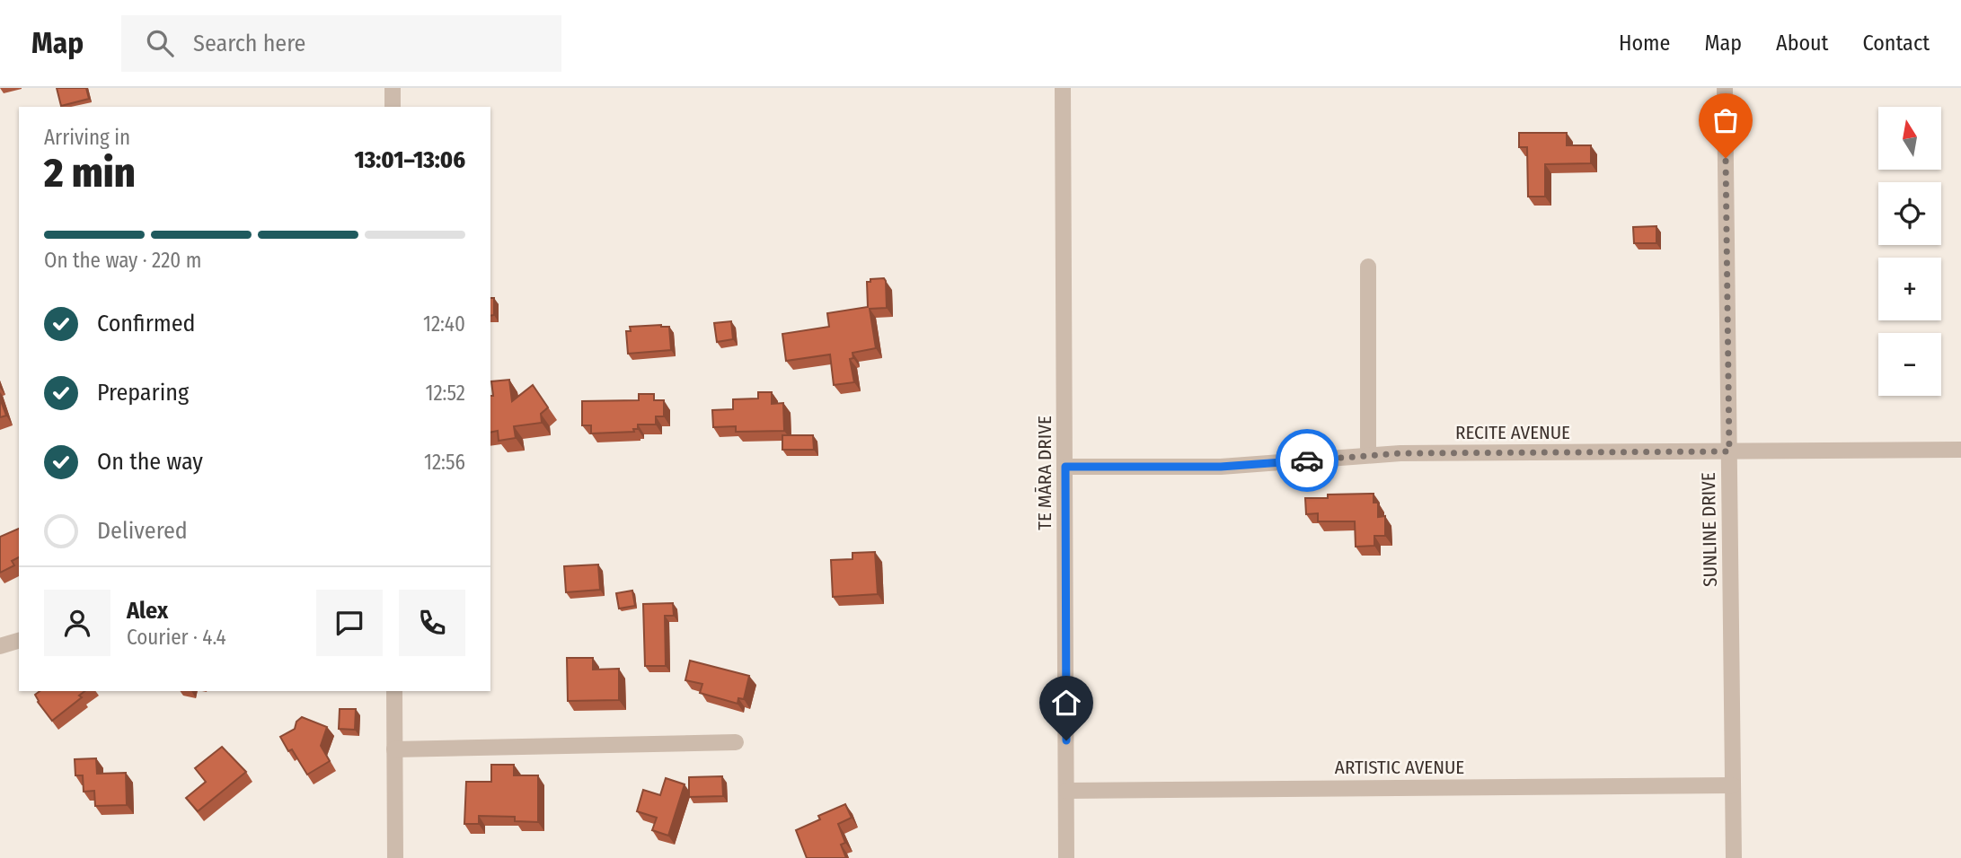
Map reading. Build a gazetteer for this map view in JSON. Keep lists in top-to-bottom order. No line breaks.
{"streets":{"street":["RECITE AVENUE","TE MĀRA DRIVE","SUNLINE DRIVE","ARTISTIC AVENUE"]},"crossings":[["RECITE AVENUE","TE MĀRA DRIVE"],["RECITE AVENUE","SUNLINE DRIVE"],["TE MĀRA DRIVE","ARTISTIC AVENUE"],["SUNLINE DRIVE","ARTISTIC AVENUE"]],"north":"top","page":{"header":"Map","search":"Search here","nav":["Home","Map","About","Contact"],"map_buttons":["+","−"],"heading":["2 min","Arriving in","13:01–13:06"],"panel":["Alex","Courier · 4.4"],"bar":"On the way · 220 m","list":[["Confirmed","12:40"],["Preparing","12:52"],["On the way","12:56"],"Delivered"]}}
